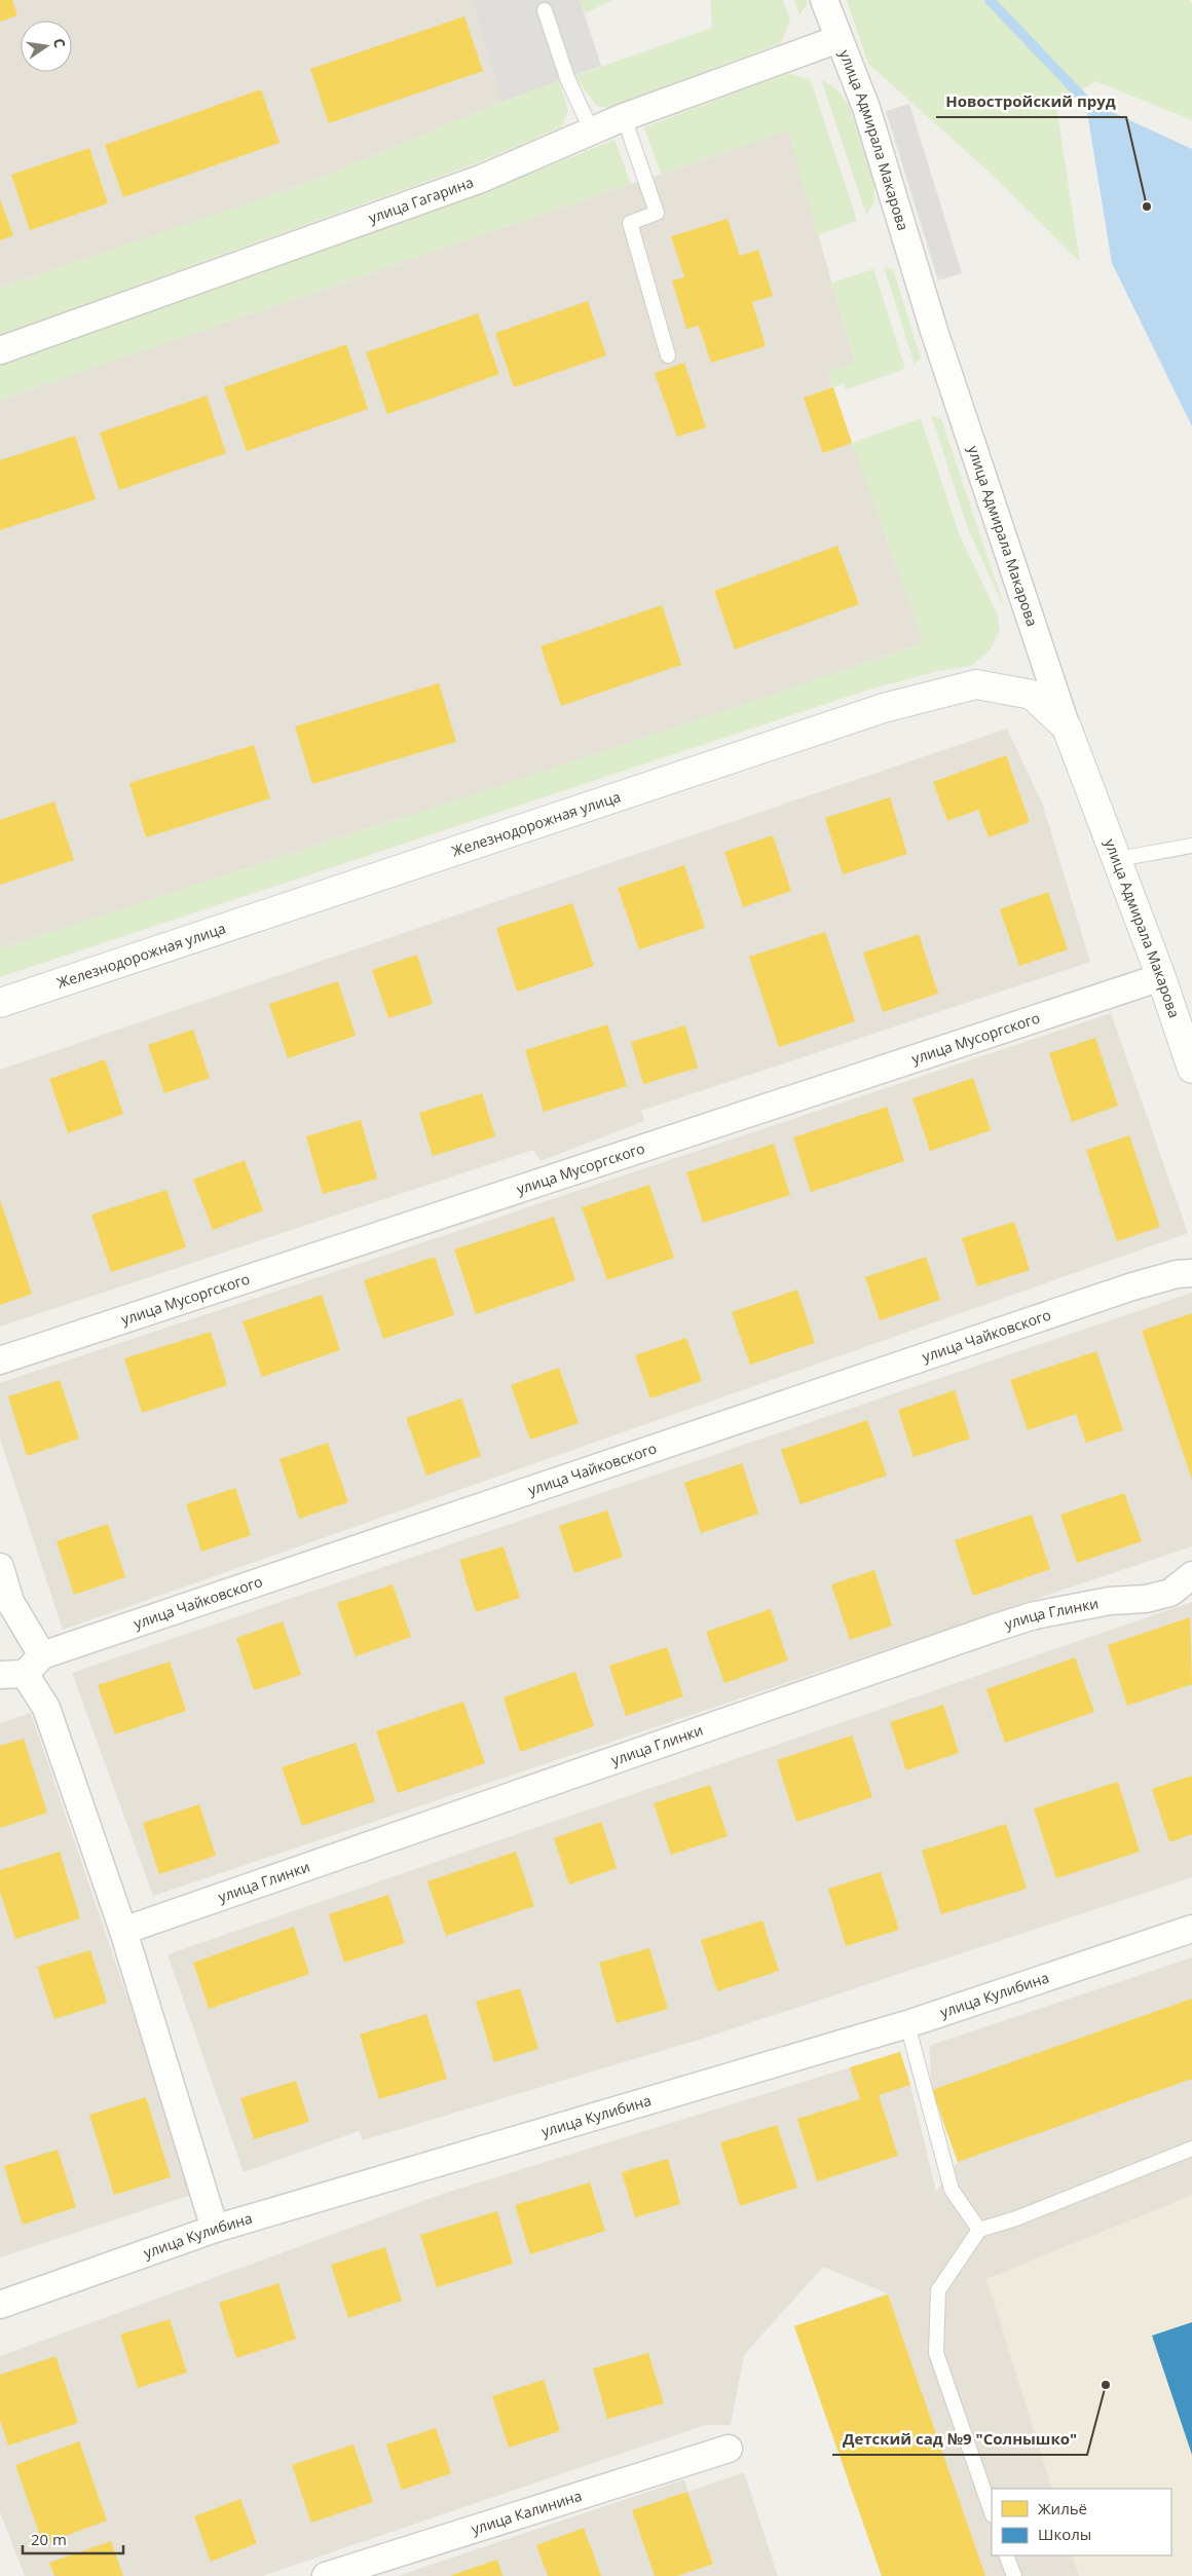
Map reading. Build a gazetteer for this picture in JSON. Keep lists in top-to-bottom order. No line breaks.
{"streets":{"street":["улица Адмирала Макарова","улица Гагарина","Железнодорожная улица","улица Мусоргского","улица Чайковского","улица Глинки","улица Кулибина","улица Калинина"]},"crossings":[["улица Адмирала Макарова","улица Гагарина"],["улица Адмирала Макарова","Железнодорожная улица"],["улица Адмирала Макарова","улица Мусоргского"]],"places":["Новостройский пруд","Детский сад №9 \"Солнышко\""],"legend":["Жильё","Школы"],"scale_bar":"20 m","north":"right"}
